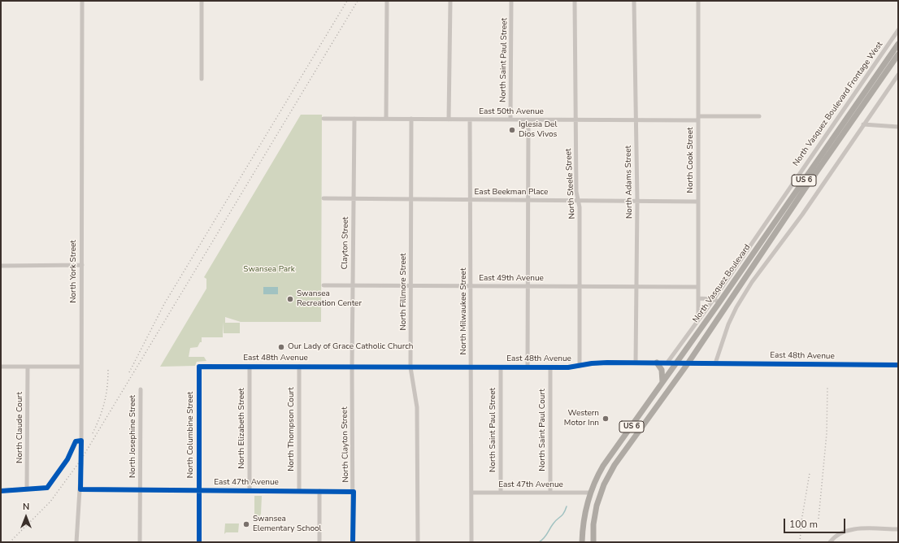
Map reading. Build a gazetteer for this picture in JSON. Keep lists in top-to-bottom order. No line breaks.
{"streets":{"highway":["US 6","North Vasquez Boulevard"],"street":["North Saint Paul Street","North Vasquez Boulevard Frontage West","East 50th Avenue","North Cook Street","North Adams Street","North Steele Street","East Beekman Place","Clayton Street","North York Street","East 49th Avenue","North Fillmore Street","North Milwaukee Street","East 48th Avenue","North Claude Court","North Elizabeth Street","North Thompson Court","North Saint Paul Court","North Columbine Street","North Josephine Street","North Clayton Street","East 47th Avenue"]},"crossings":[["North Saint Paul Street","East 50th Avenue"],["North Saint Paul Street","East 48th Avenue"],["North Saint Paul Street","East 47th Avenue"],["North Vasquez Boulevard Frontage West","North Cook Street"],["North Vasquez Boulevard Frontage West","East 48th Avenue"],["East 50th Avenue","North Cook Street"],["East 50th Avenue","North Adams Street"],["East 50th Avenue","North Steele Street"],["East 50th Avenue","Clayton Street"],["East 50th Avenue","North Fillmore Street"],["East 50th Avenue","North Milwaukee Street"],["North Cook Street","East Beekman Place"],["North Cook Street","East 49th Avenue"],["North Adams Street","East Beekman Place"],["North Adams Street","East 49th Avenue"],["North Adams Street","East 48th Avenue"],["North Steele Street","East Beekman Place"],["North Steele Street","East 49th Avenue"],["North Steele Street","East 48th Avenue"],["East Beekman Place","Clayton Street"],["East Beekman Place","North Fillmore Street"],["East Beekman Place","North Milwaukee Street"],["Clayton Street","East 49th Avenue"],["Clayton Street","East 48th Avenue"],["Clayton Street","North Clayton Street"],["North York Street","East 47th Avenue"],["East 49th Avenue","North Fillmore Street"],["East 49th Avenue","North Milwaukee Street"],["North Vasquez Boulevard","East 48th Avenue"],["North Vasquez Boulevard","East 47th Avenue"],["North Fillmore Street","East 48th Avenue"],["North Milwaukee Street","East 48th Avenue"],["North Milwaukee Street","East 47th Avenue"],["East 48th Avenue","North Elizabeth Street"],["East 48th Avenue","North Thompson Court"],["East 48th Avenue","North Saint Paul Court"],["East 48th Avenue","North Columbine Street"],["East 48th Avenue","North Clayton Street"],["North Elizabeth Street","East 47th Avenue"],["North Thompson Court","East 47th Avenue"],["North Saint Paul Court","East 47th Avenue"],["North Columbine Street","East 47th Avenue"],["North Josephine Street","East 47th Avenue"],["North Clayton Street","East 47th Avenue"]],"parks":["Swansea Park"],"places":["Iglesia Del Dios Vivos","Swansea Recreation Center","Our Lady of Grace Catholic Church","Western Motor Inn","Swansea Elementary School"],"scale_bar":"100 m","north":"top"}
